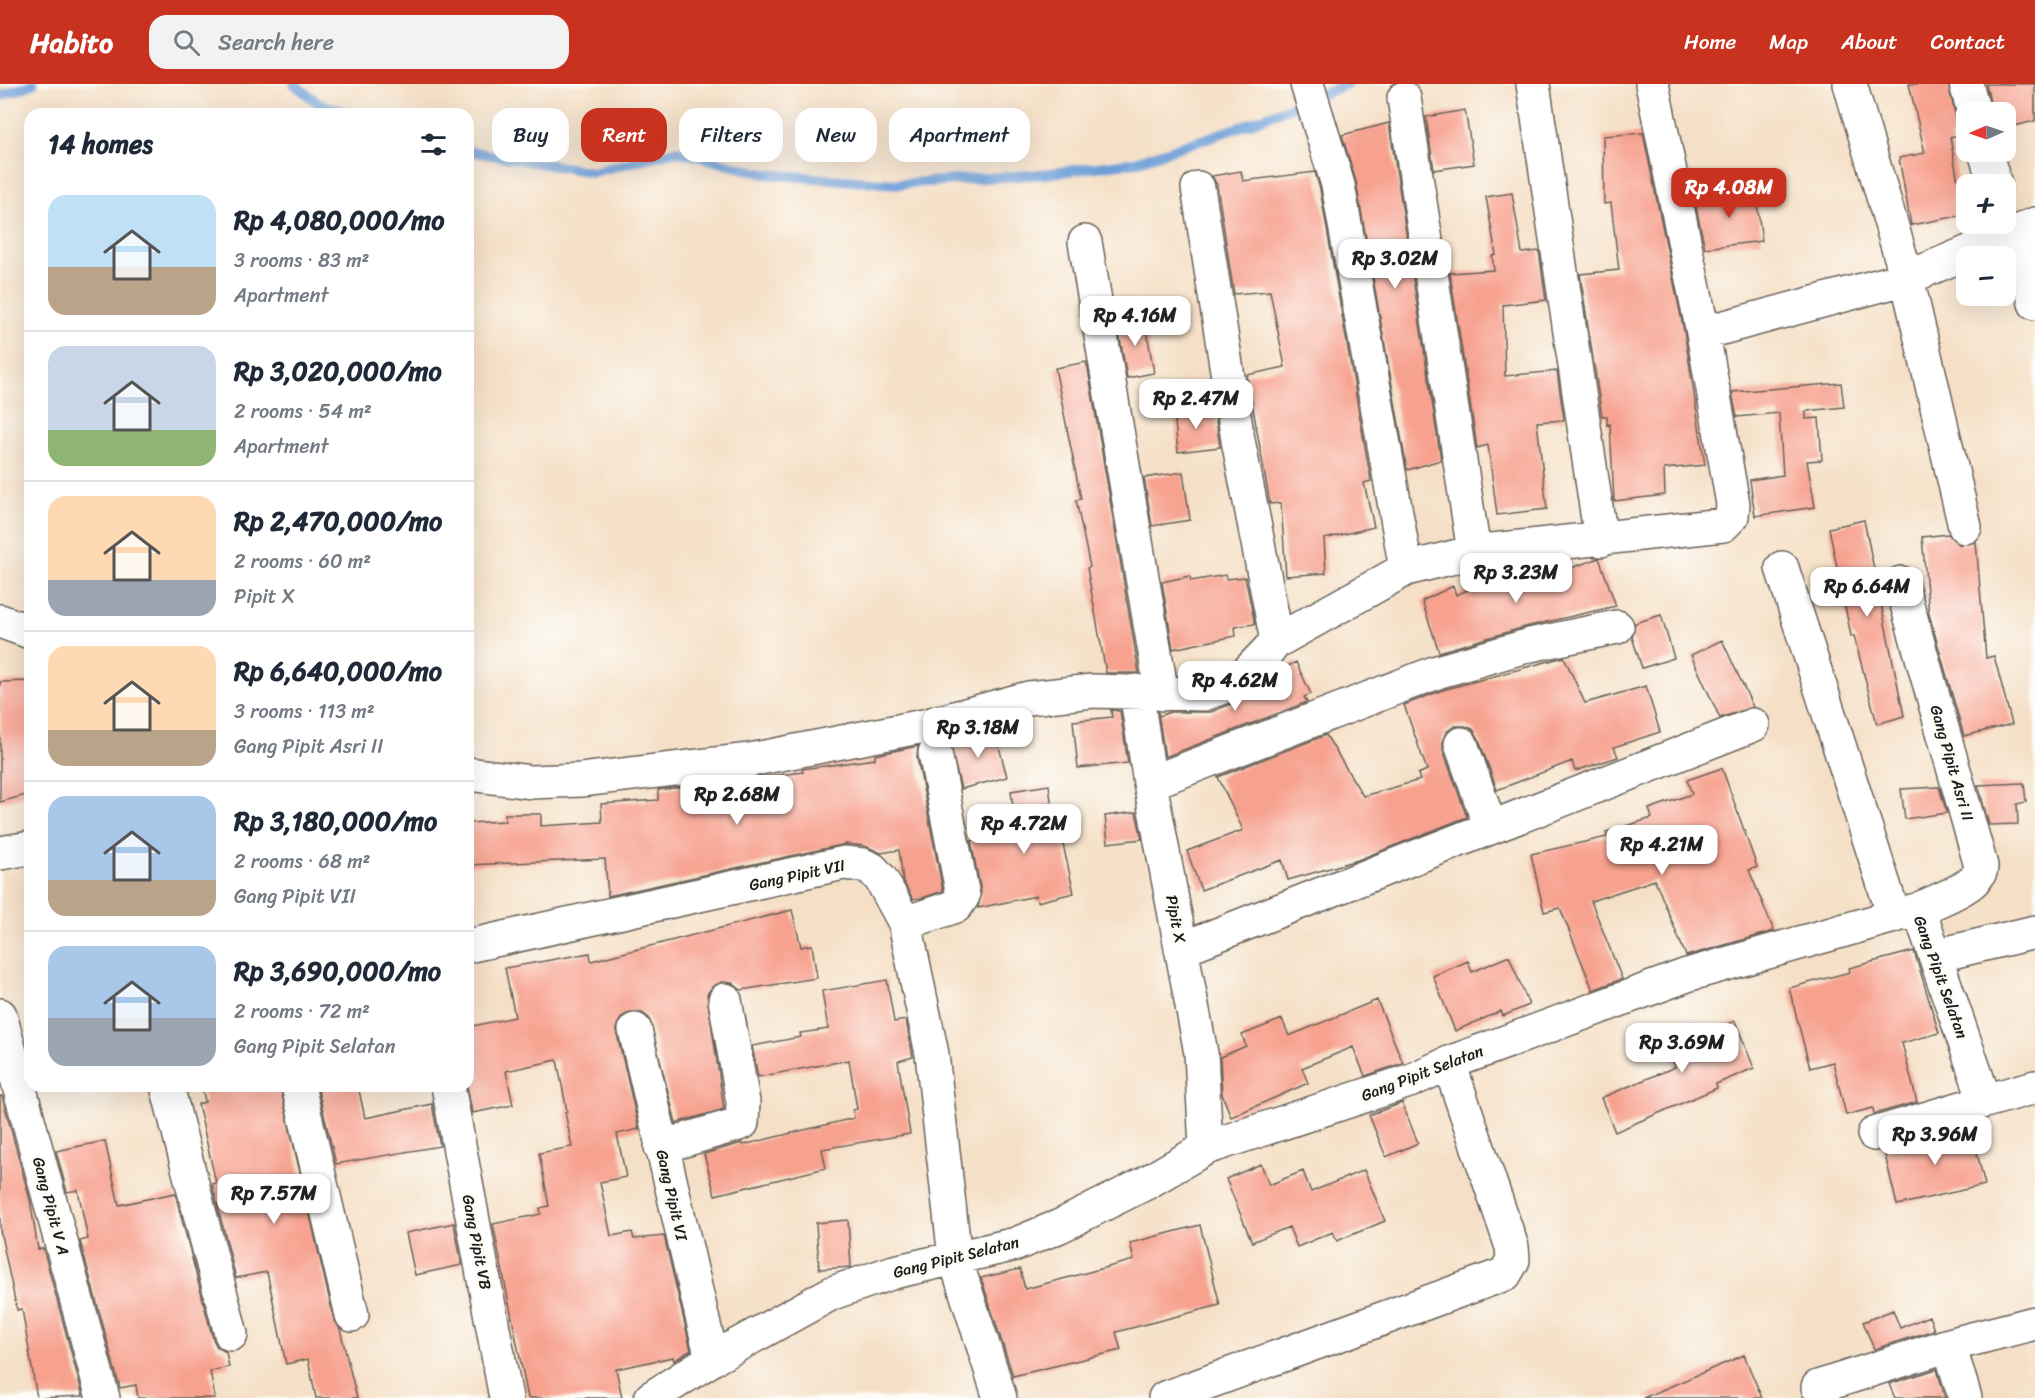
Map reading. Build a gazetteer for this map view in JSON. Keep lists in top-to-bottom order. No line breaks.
{"streets":{"street":["Gang Pipit Asri II","Gang Pipit VII","Pipit X","Gang Pipit Selatan","Gang Pipit VI","Gang Pipit V A","Gang Pipit VB"]},"crossings":[["Gang Pipit Asri II","Gang Pipit Selatan"],["Gang Pipit VII","Gang Pipit Selatan"],["Pipit X","Gang Pipit Selatan"],["Gang Pipit Selatan","Gang Pipit VI"]],"north":"left","page":{"header":"Habito","search":"Search here","nav":["Home","Map","About","Contact"],"map_buttons":["+","−"],"chip":["Buy","Rent","Filters","New","Apartment"],"heading":"14 homes","price":["Rp 4.08M","Rp 3.02M","Rp 4.16M","Rp 2.47M","Rp 3.23M","Rp 6.64M","Rp 4.62M","Rp 3.18M","Rp 2.68M","Rp 4.72M","Rp 4.21M","Rp 3.69M","Rp 3.96M","Rp 7.57M"],"list":[{"name":"Rp 4,080,000/mo","note":"3 rooms · 83 m² · Apartment"},{"name":"Rp 3,020,000/mo","note":"2 rooms · 54 m² · Apartment"},{"name":"Rp 2,470,000/mo","note":"2 rooms · 60 m² · Pipit X"},{"name":"Rp 6,640,000/mo","note":"3 rooms · 113 m² · Gang Pipit Asri II"},{"name":"Rp 3,180,000/mo","note":"2 rooms · 68 m² · Gang Pipit VII"},{"name":"Rp 3,690,000/mo","note":"2 rooms · 72 m² · Gang Pipit Selatan"}]}}
